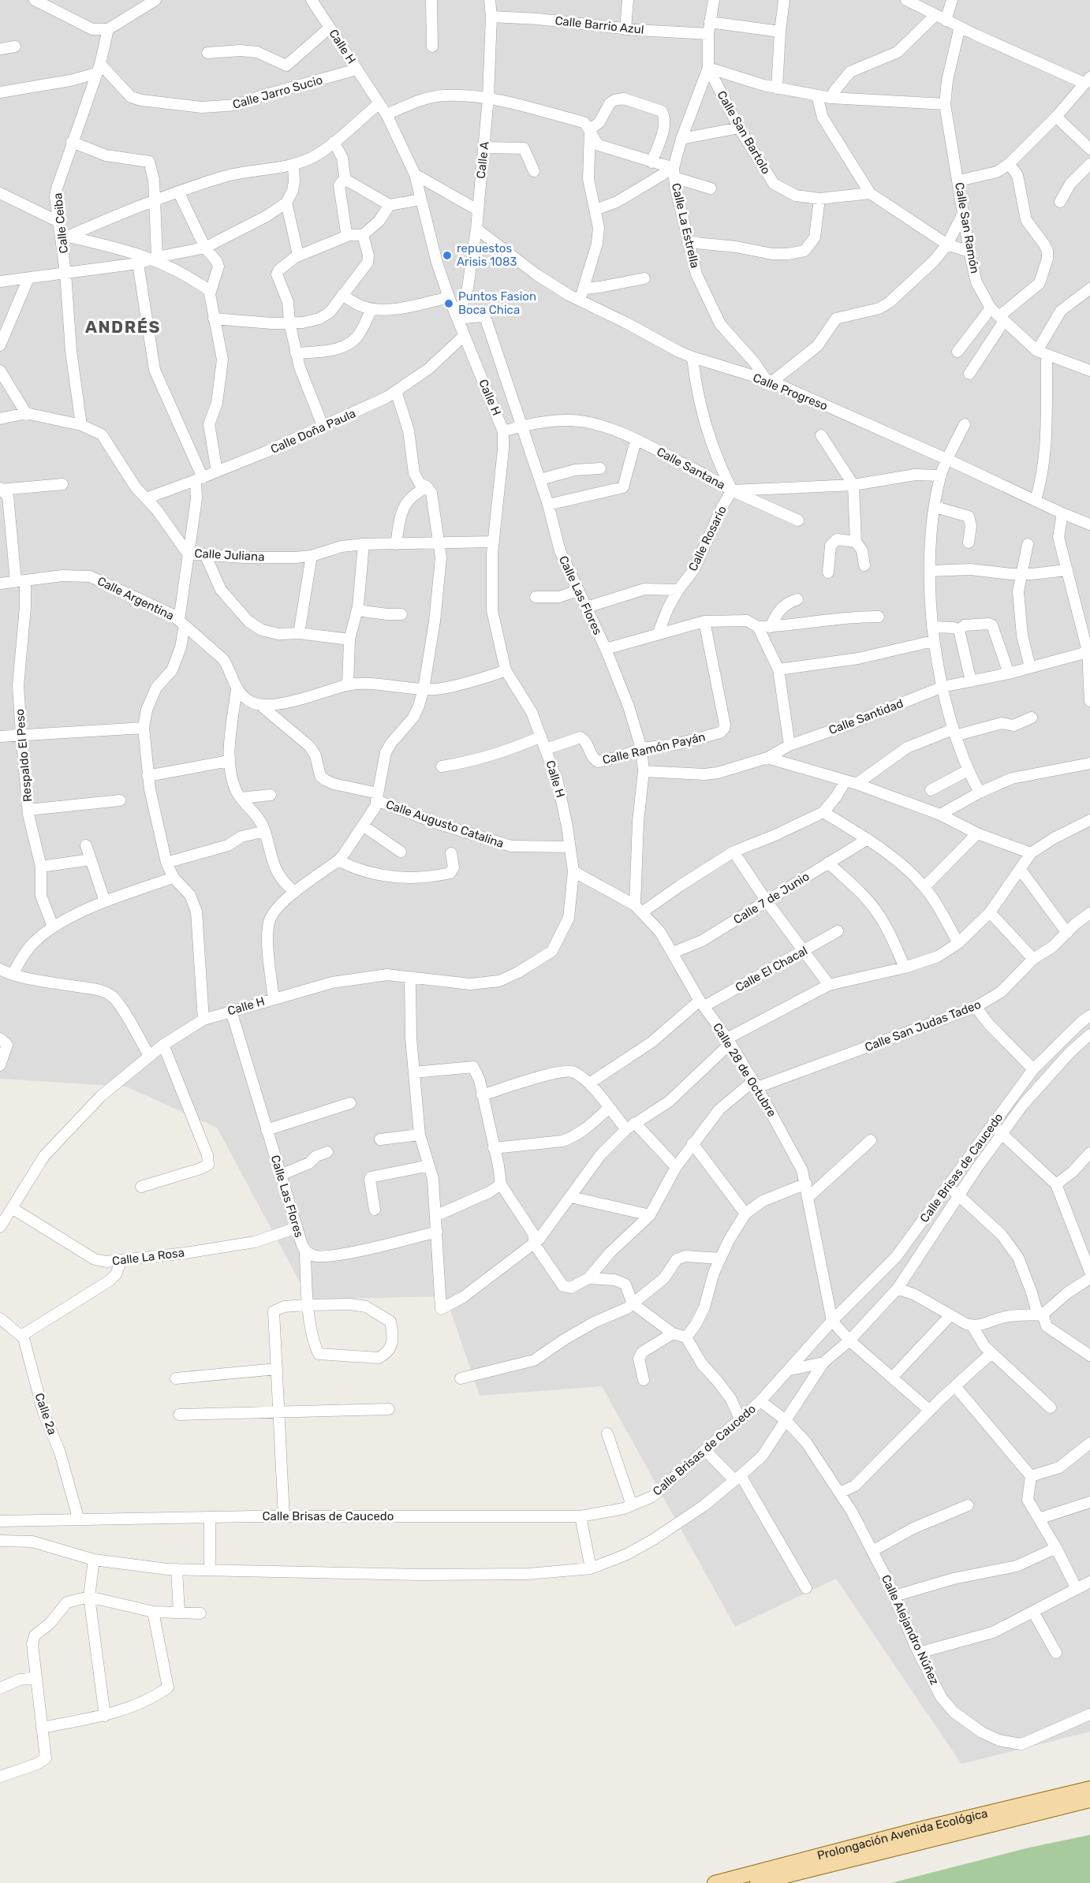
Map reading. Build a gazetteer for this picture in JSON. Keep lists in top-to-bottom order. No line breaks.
{"streets":{"main road":["Prolongación Avenida Ecológica"],"street":["Calle Barrio Azul","Calle H","Calle Jarro Sucio","Calle San Bartolo","Calle A","Calle Ceiba","Calle La Estrella","Calle San Ramón","Calle Progreso","Calle Doña Paula","Calle Santana","Calle Rosario","Calle Juliana","Calle Las Flores","Calle Argentina","Calle Santidad","Calle Ramón Payán","Respaldo El Peso","Calle Augusto Catalina","Calle 7 de Junio","Calle El Chacal","Calle San Judas Tadeo","Calle 28 de Octubre","Calle Brisas de Caucedo","Calle La Rosa","Calle 2a","Calle Alejandro Núñez"]},"crossings":[["Calle Barrio Azul","Calle A"],["Calle Barrio Azul","Calle La Estrella"],["Calle H","Calle Jarro Sucio"],["Calle H","Calle A"],["Calle H","Calle Doña Paula"],["Calle H","Calle Santana"],["Calle H","Calle Juliana"],["Calle H","Calle Las Flores"],["Calle H","Calle Ramón Payán"],["Calle H","Calle Augusto Catalina"],["Calle H","Calle 28 de Octubre"],["Calle H","Calle La Rosa"],["Calle Jarro Sucio","Calle Ceiba"],["Calle San Bartolo","Calle La Estrella"],["Calle A","Calle Progreso"],["Calle A","Calle Las Flores"],["Calle Ceiba","Calle Juliana"],["Calle La Estrella","Calle Progreso"],["Calle Doña Paula","Calle Juliana"],["Calle Santana","Calle Rosario"],["Calle Santana","Calle Las Flores"],["Calle Las Flores","Calle Santidad"],["Calle Las Flores","Calle Ramón Payán"],["Calle Las Flores","Calle 28 de Octubre"],["Calle Las Flores","Calle La Rosa"],["Calle Argentina","Respaldo El Peso"],["Calle 7 de Junio","Calle 28 de Octubre"],["Calle El Chacal","Calle 28 de Octubre"],["Calle San Judas Tadeo","Calle 28 de Octubre"],["Calle 28 de Octubre","Calle Brisas de Caucedo"],["Calle Brisas de Caucedo","Calle 2a"],["Calle Brisas de Caucedo","Calle Alejandro Núñez"]],"districts":["ANDRÉS"],"places":["repuestos Arisis 1083","Puntos Fasion Boca Chica"]}
